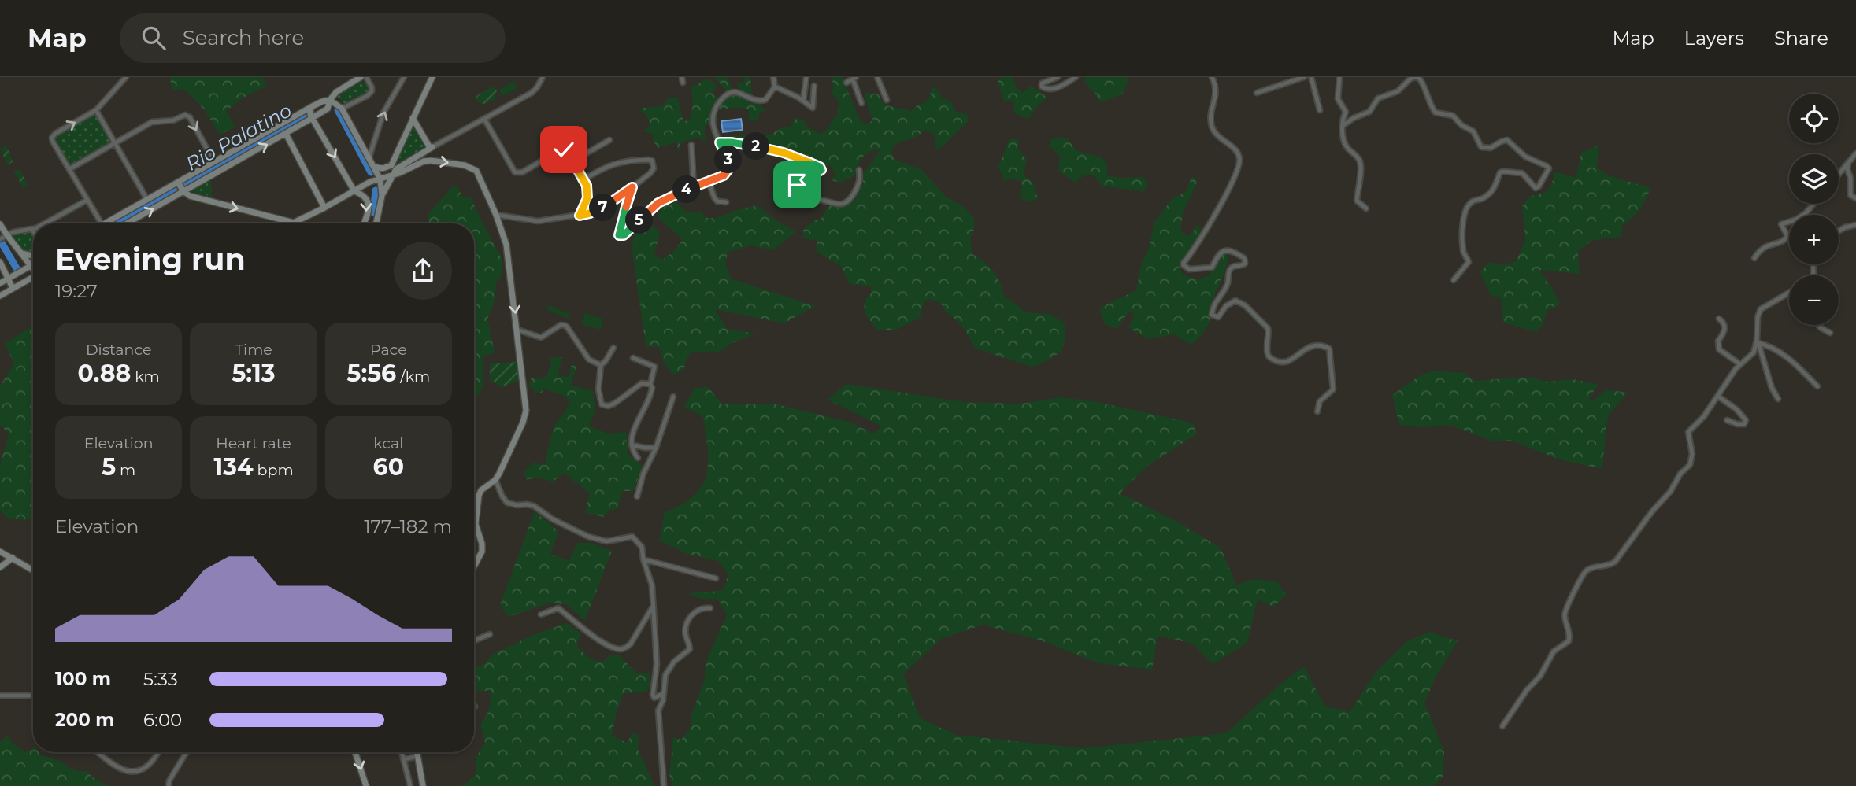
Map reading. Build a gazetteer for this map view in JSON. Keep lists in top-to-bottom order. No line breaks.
{"water":["Rio Palatino"],"page":{"header":"Map","search":"Search here","nav":["Map","Layers","Share"],"map_buttons":["+","−"],"pins":["2","3","4","7","5"],"heading":["Evening run","19:27"],"stats":[["Distance","0.88 km"],["Time","5:13"],["Pace","5:56 /km"],["Elevation","5 m"],["Heart rate","134 bpm"],["kcal","60"]],"chart":["Elevation","177–182 m"],"list":[{"name":"100 m","note":"5:33"},{"name":"200 m","note":"6:00"}]}}
